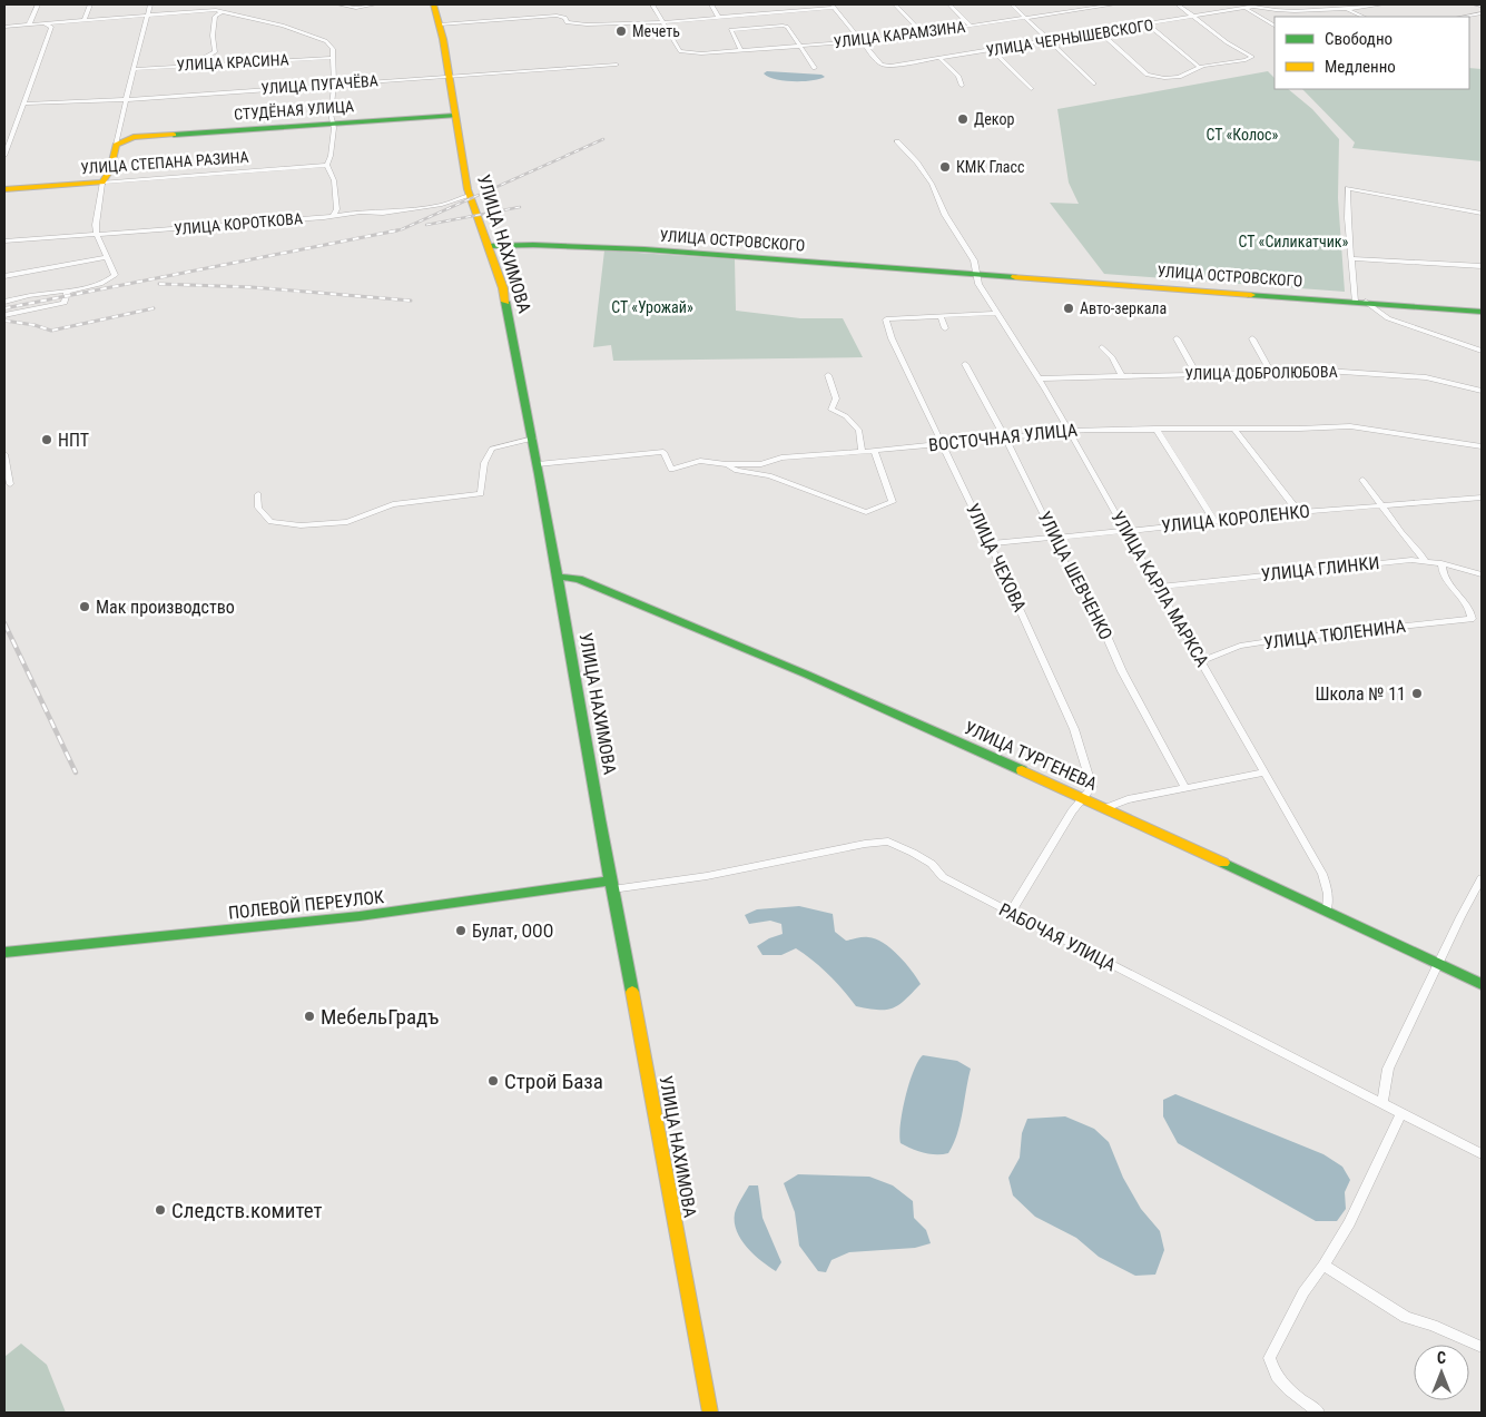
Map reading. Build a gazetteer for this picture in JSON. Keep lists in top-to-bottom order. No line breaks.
{"streets":{"street":["УЛИЦА КАРАМЗИНА","УЛИЦА ЧЕРНЫШЕВСКОГО","УЛИЦА КРАСИНА","УЛИЦА ПУГАЧЁВА","СТУДЁНАЯ УЛИЦА","УЛИЦА СТЕПАНА РАЗИНА","УЛИЦА КОРОТКОВА","УЛИЦА ОСТРОВСКОГО","УЛИЦА НАХИМОВА","УЛИЦА ДОБРОЛЮБОВА","ВОСТОЧНАЯ УЛИЦА","УЛИЦА КОРОЛЕНКО","УЛИЦА ЧЕХОВА","УЛИЦА ГЛИНКИ","УЛИЦА ШЕВЧЕНКО","УЛИЦА КАРЛА МАРКСА","УЛИЦА ТЮЛЕНИНА","УЛИЦА ТУРГЕНЕВА","ПОЛЕВОЙ ПЕРЕУЛОК","РАБОЧАЯ УЛИЦА"]},"crossings":[["УЛИЦА КАРАМЗИНА","УЛИЦА ЧЕРНЫШЕВСКОГО"],["УЛИЦА ПУГАЧЁВА","УЛИЦА НАХИМОВА"],["СТУДЁНАЯ УЛИЦА","УЛИЦА НАХИМОВА"],["УЛИЦА КОРОТКОВА","УЛИЦА НАХИМОВА"],["УЛИЦА ОСТРОВСКОГО","УЛИЦА НАХИМОВА"],["УЛИЦА ОСТРОВСКОГО","УЛИЦА КАРЛА МАРКСА"],["УЛИЦА НАХИМОВА","ВОСТОЧНАЯ УЛИЦА"],["УЛИЦА НАХИМОВА","УЛИЦА ТУРГЕНЕВА"],["УЛИЦА НАХИМОВА","ПОЛЕВОЙ ПЕРЕУЛОК"],["УЛИЦА НАХИМОВА","РАБОЧАЯ УЛИЦА"],["УЛИЦА ДОБРОЛЮБОВА","УЛИЦА КАРЛА МАРКСА"],["ВОСТОЧНАЯ УЛИЦА","УЛИЦА ЧЕХОВА"],["ВОСТОЧНАЯ УЛИЦА","УЛИЦА ШЕВЧЕНКО"],["ВОСТОЧНАЯ УЛИЦА","УЛИЦА КАРЛА МАРКСА"],["УЛИЦА КОРОЛЕНКО","УЛИЦА ЧЕХОВА"],["УЛИЦА КОРОЛЕНКО","УЛИЦА ШЕВЧЕНКО"],["УЛИЦА КОРОЛЕНКО","УЛИЦА КАРЛА МАРКСА"],["УЛИЦА ЧЕХОВА","УЛИЦА ТУРГЕНЕВА"],["УЛИЦА ГЛИНКИ","УЛИЦА КАРЛА МАРКСА"],["УЛИЦА ГЛИНКИ","УЛИЦА ТЮЛЕНИНА"],["УЛИЦА КАРЛА МАРКСА","УЛИЦА ТЮЛЕНИНА"],["УЛИЦА КАРЛА МАРКСА","УЛИЦА ТУРГЕНЕВА"],["ПОЛЕВОЙ ПЕРЕУЛОК","РАБОЧАЯ УЛИЦА"]],"parks":["СТ «Колос»","СТ «Силикатчик»","СТ «Урожай»"],"places":["Мечеть","Декор","КМК Гласс","Авто-зеркала","НПТ","Мак производство","Школа № 11","Булат, ООО","МебельГрадъ","Строй База","Следств.комитет"],"legend":["Свободно","Медленно"],"north":"top"}
